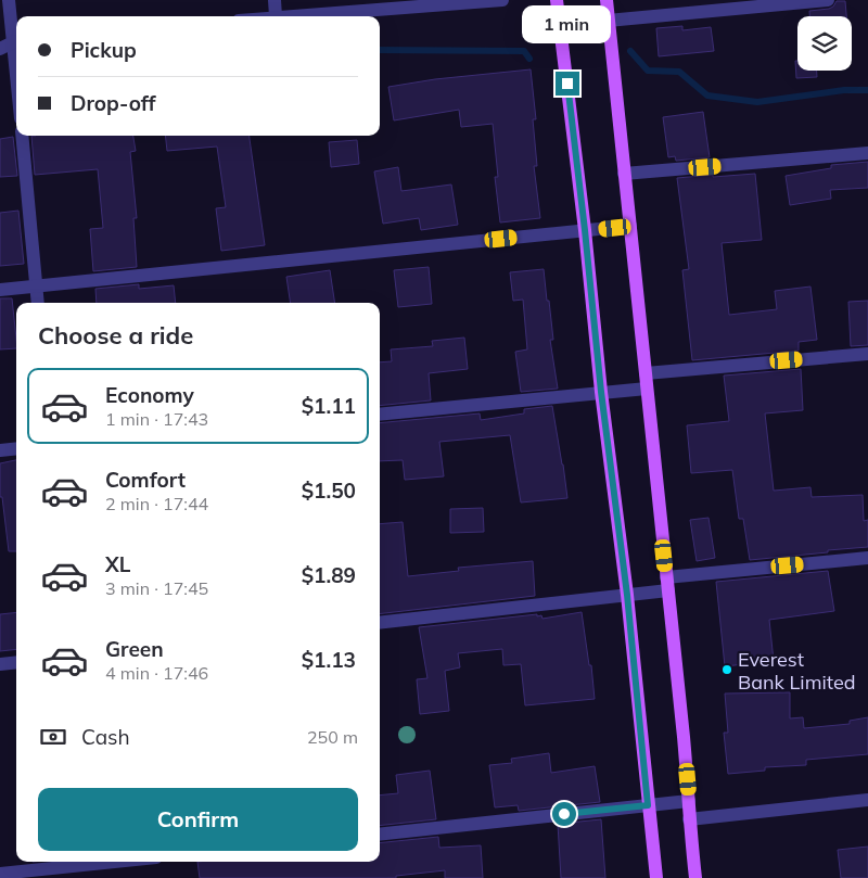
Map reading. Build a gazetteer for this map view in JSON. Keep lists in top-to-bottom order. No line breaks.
{"places":["Everest Bank Limited"],"page":{"bubble":"1 min","banner":["Pickup","Drop-off"],"heading":"Choose a ride","list":[{"name":"Economy","note":"1 min · 17:43","value":"$1.11"},{"name":"Comfort","note":"2 min · 17:44","value":"$1.50"},{"name":"XL","note":"3 min · 17:45","value":"$1.89"},{"name":"Green","note":"4 min · 17:46","value":"$1.13"}],"pay":["Cash","250 m"],"buttons":"Confirm"}}
